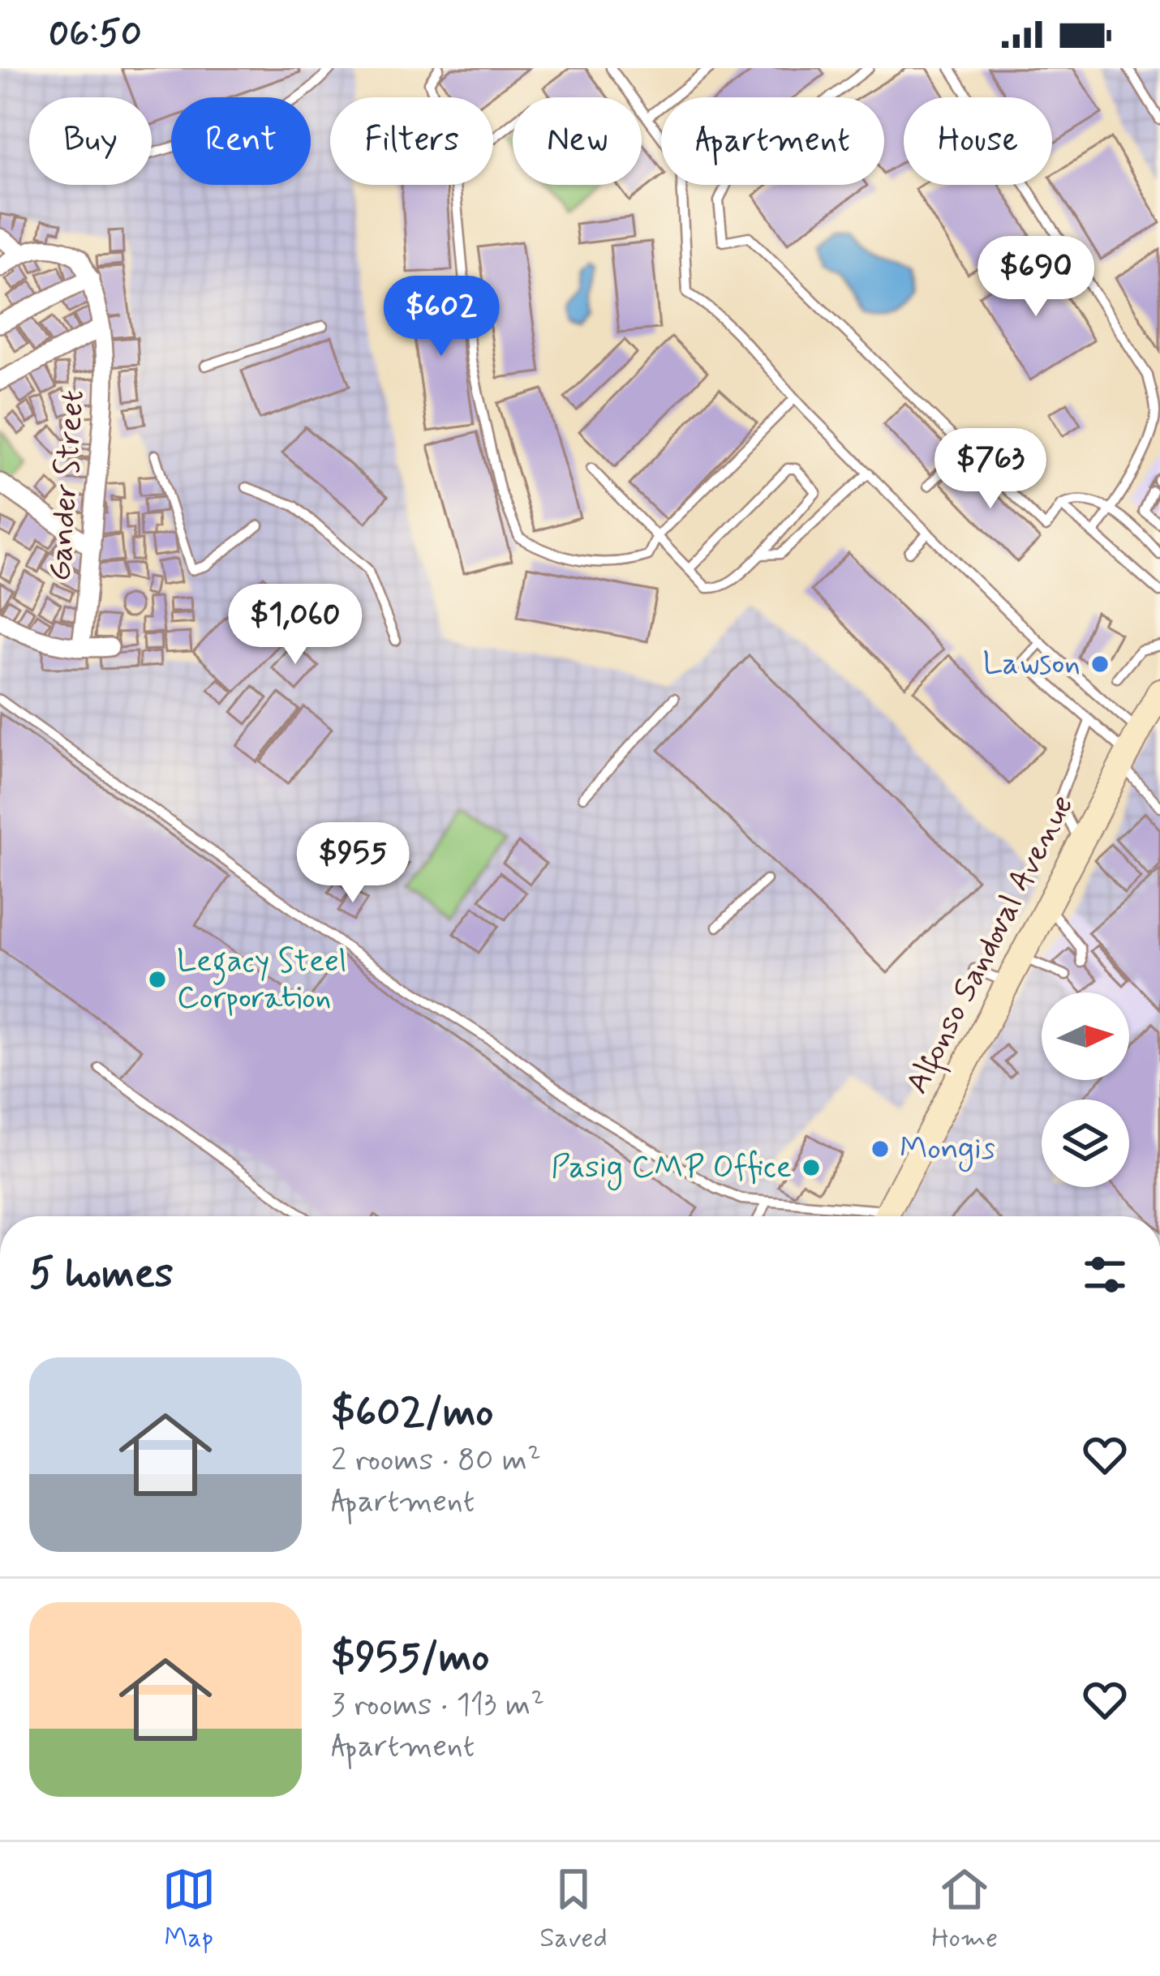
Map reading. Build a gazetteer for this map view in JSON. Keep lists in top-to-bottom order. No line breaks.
{"streets":{"main road":["Alfonso Sandoval Avenue"],"street":["Gander Street"]},"places":["Lawson","Legacy Steel Corporation","Mongis","Pasig CMP Office"],"north":"right","page":{"status":"06:50","chip":["Buy","Rent","Filters","New","Apartment","House"],"price":["$690","$602","$763","$1,060","$955"],"heading":"5 homes","list":[{"name":"$602/mo","note":"2 rooms · 80 m² · Apartment"},{"name":"$955/mo","note":"3 rooms · 113 m² · Apartment"}],"tabs":["Map","Saved","Home"]}}
